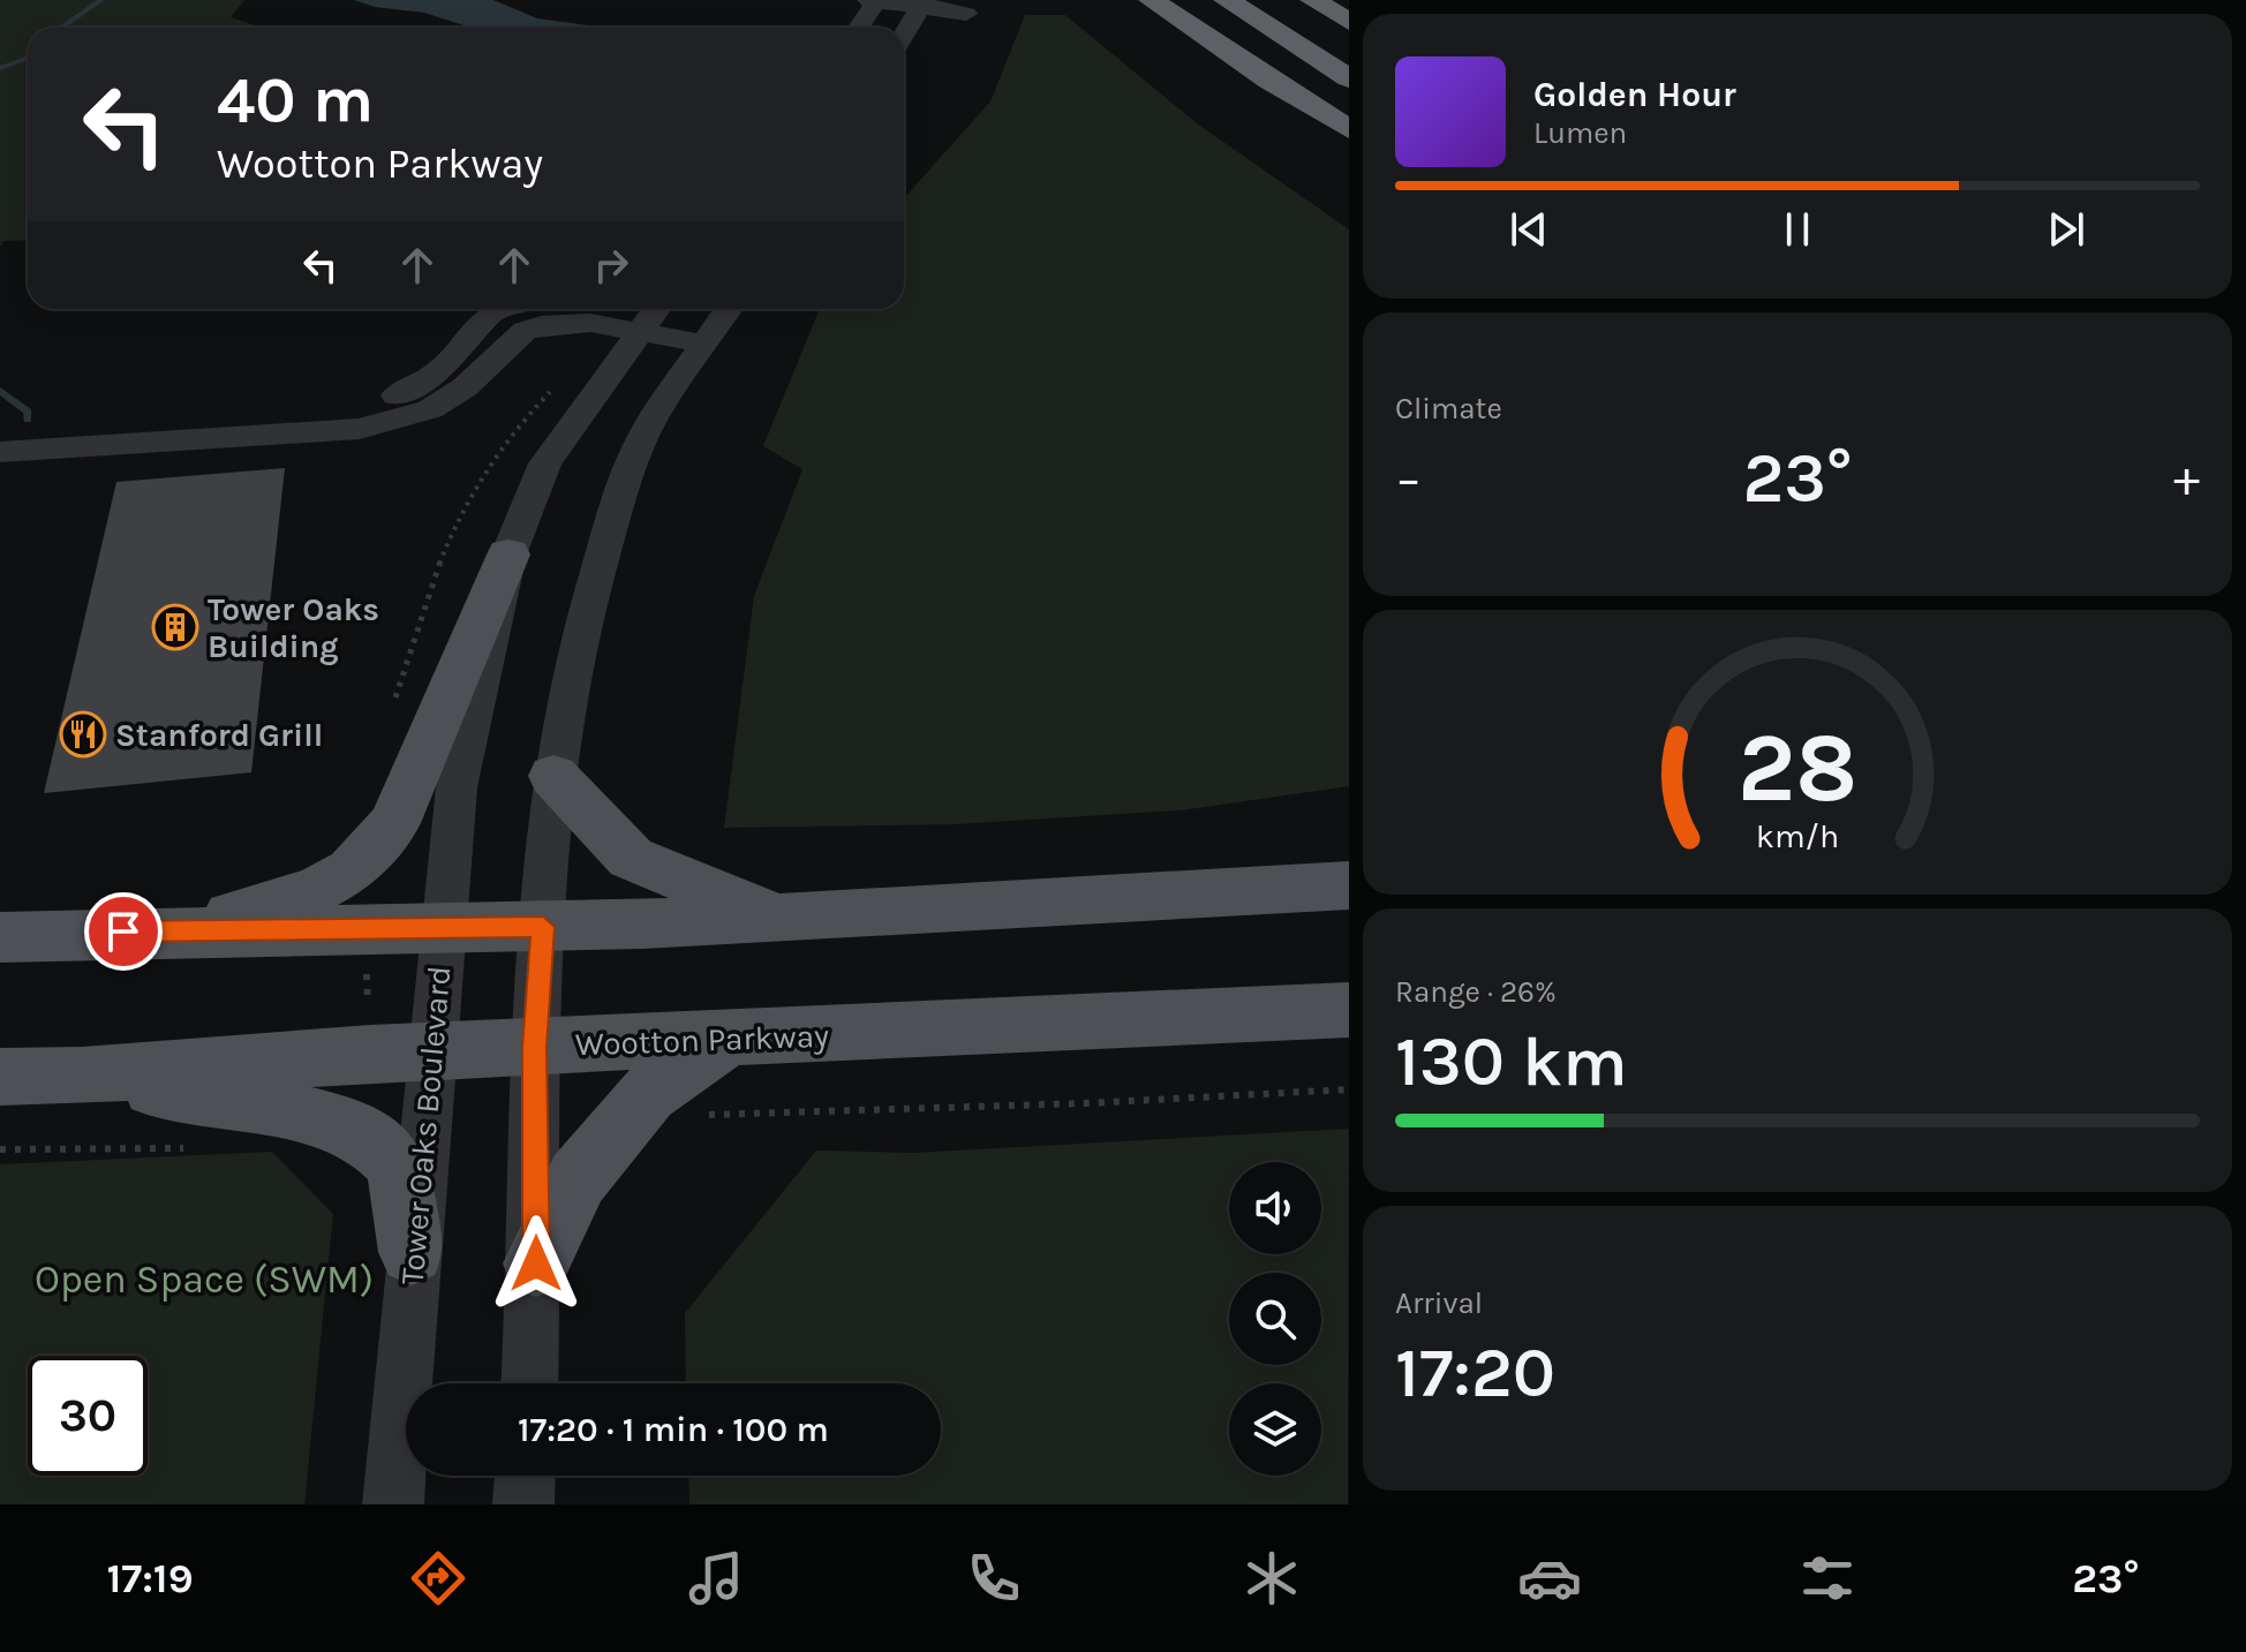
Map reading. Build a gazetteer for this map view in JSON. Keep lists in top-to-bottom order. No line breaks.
{"streets":{"main road":["Wootton Parkway"],"street":["Tower Oaks Boulevard"]},"crossings":[["Wootton Parkway","Tower Oaks Boulevard"]],"parks":["Open Space (SWM)"],"places":{"building":["Tower Oaks Building"],"restaurant":["Stanford Grill"]},"page":{"turn":["40 m","Wootton Parkway"],"song":["Golden Hour","Lumen"],"tile":["Climate",["Range · 26%","130 km"],["Arrival","17:20"]],"heat":["−","23°","+"],"limit":"30","trip":"17:20 · 1 min · 100 m","tabs":["17:19","23°"],"gauge":["28","km/h"]}}
